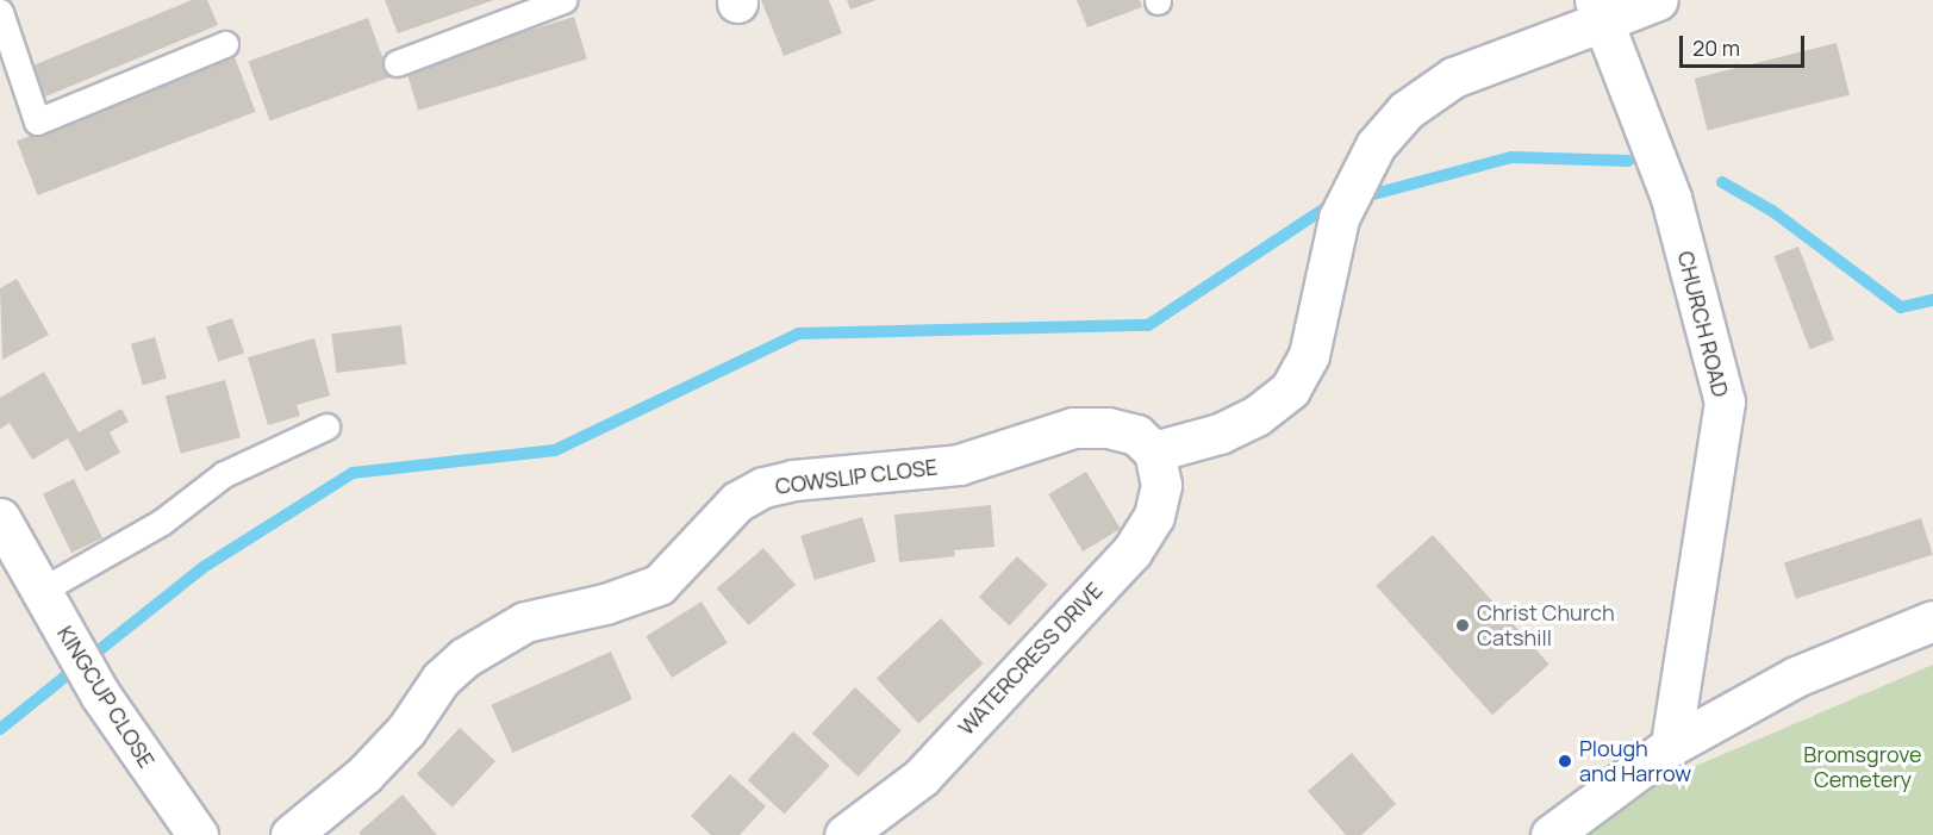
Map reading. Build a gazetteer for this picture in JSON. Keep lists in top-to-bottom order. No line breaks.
{"streets":{"street":["CHURCH ROAD","COWSLIP CLOSE","WATERCRESS DRIVE","KINGCUP CLOSE"]},"crossings":[["COWSLIP CLOSE","WATERCRESS DRIVE"]],"parks":["Bromsgrove Cemetery"],"places":["Christ Church Catshill","Plough and Harrow"],"scale_bar":"20 m"}
